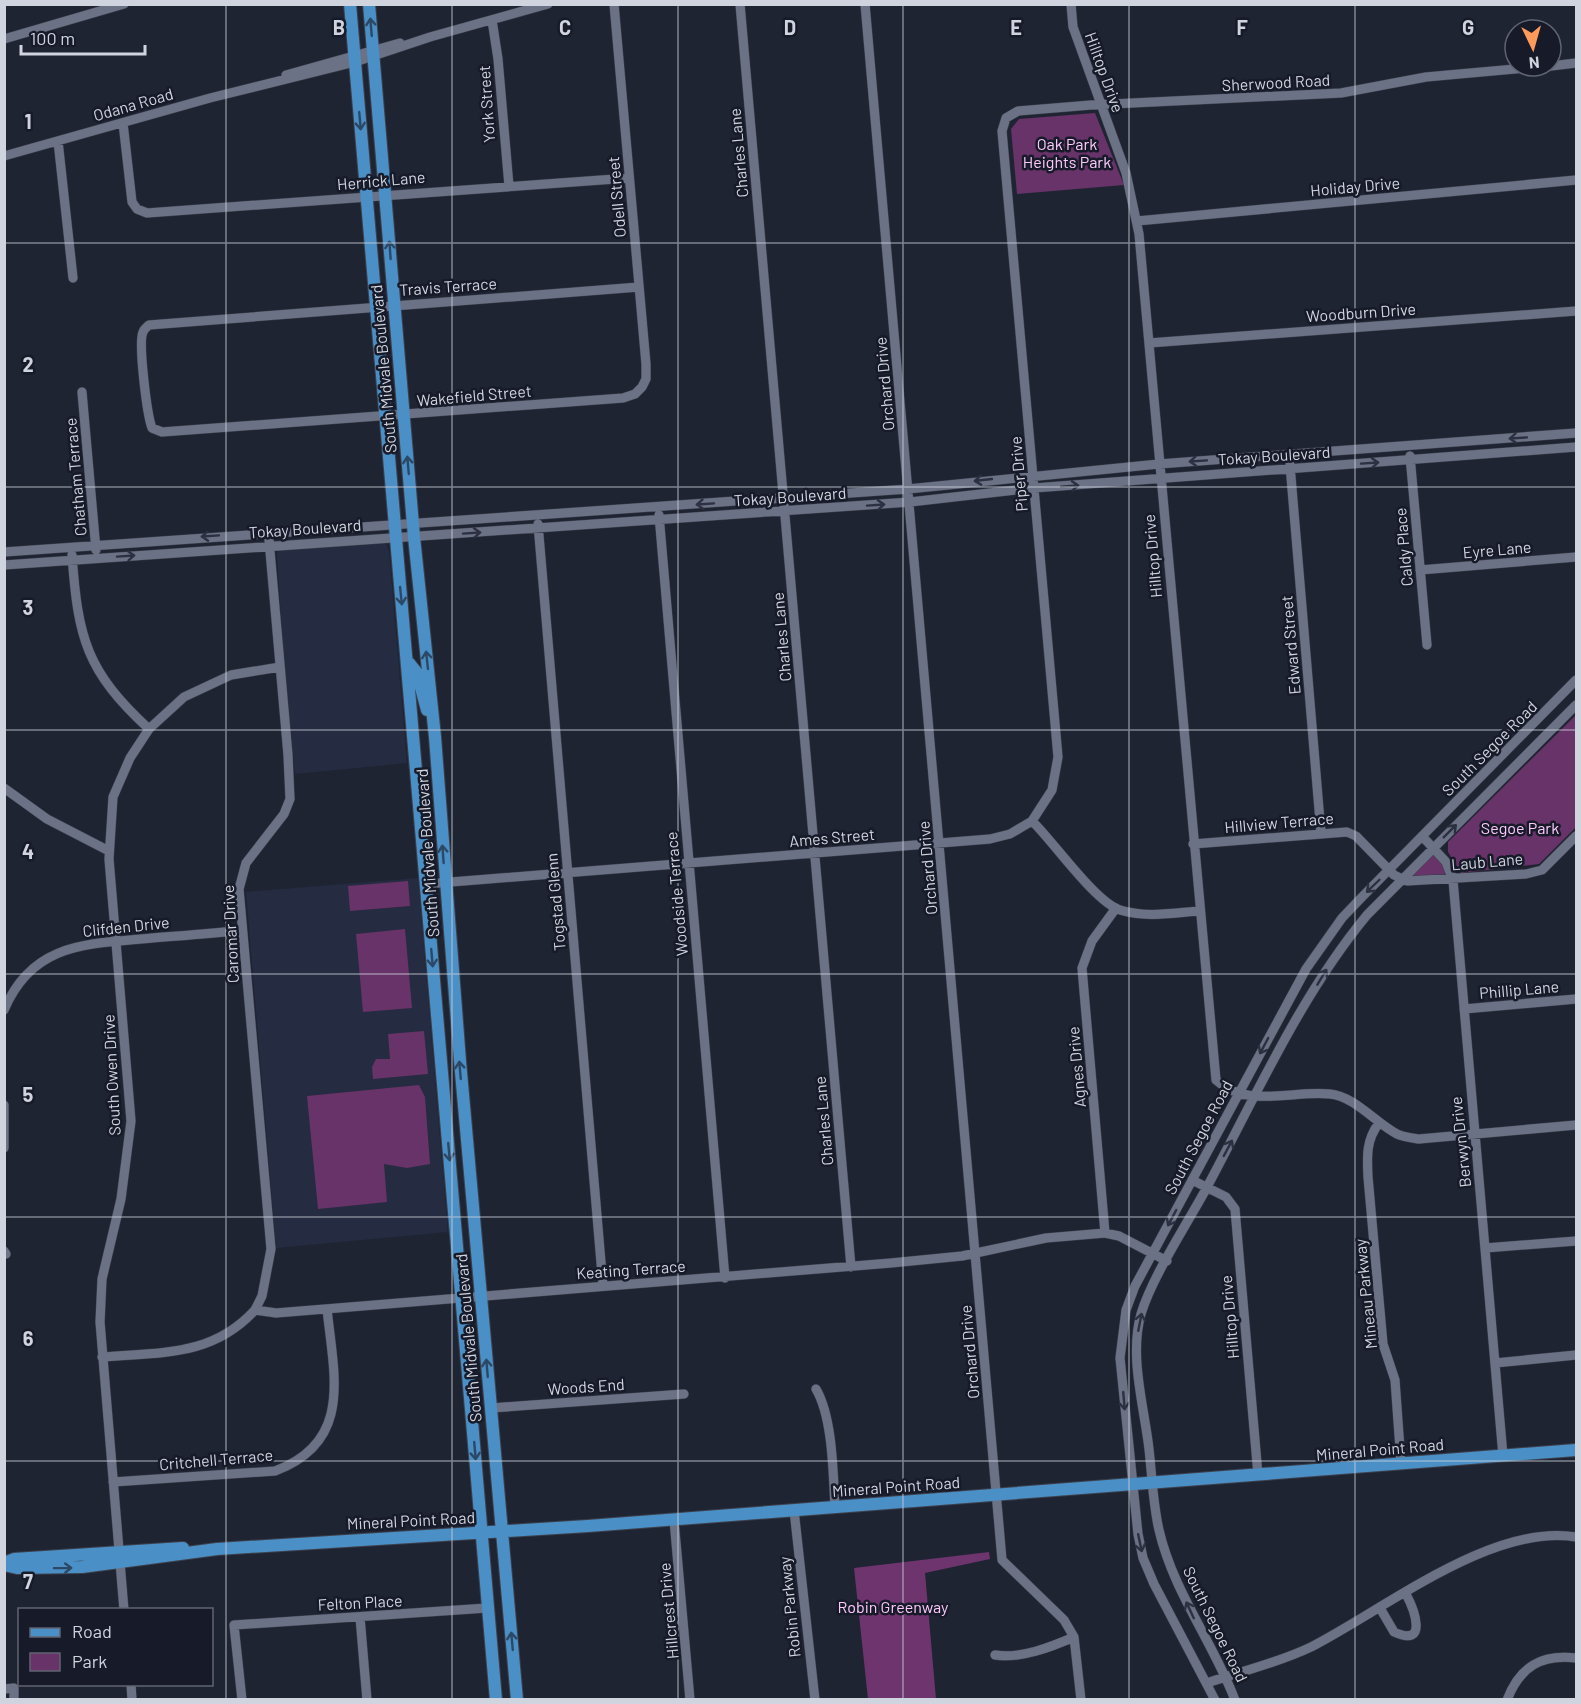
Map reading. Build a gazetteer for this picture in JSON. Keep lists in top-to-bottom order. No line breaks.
{"streets":{"main road":["South Midvale Boulevard","Mineral Point Road"],"street":["Hilltop Drive","Sherwood Road","Odana Road","York Street","Charles Lane","Herrick Lane","Holiday Drive","Odell Street","Travis Terrace","Woodburn Drive","Orchard Drive","Wakefield Street","Tokay Boulevard","Piper Drive","Chatham Terrace","Caldy Place","Eyre Lane","Edward Street","South Segoe Road","Hillview Terrace","Ames Street","Laub Lane","Woodside Terrace","Togstad Glenn","Clifden Drive","Caromar Drive","Phillip Lane","Agnes Drive","South Owen Drive","Berwyn Drive","Keating Terrace","Mineau Parkway","Woods End","Critchell Terrace","Felton Place","Robin Parkway","Hillcrest Drive"]},"crossings":[["Hilltop Drive","Sherwood Road"],["Hilltop Drive","Holiday Drive"],["Hilltop Drive","Woodburn Drive"],["Hilltop Drive","Tokay Boulevard"],["Hilltop Drive","South Segoe Road"],["Hilltop Drive","Hillview Terrace"],["Hilltop Drive","Mineral Point Road"],["Sherwood Road","Piper Drive"],["Odana Road","York Street"],["Odana Road","Herrick Lane"],["Odana Road","South Midvale Boulevard"],["York Street","Herrick Lane"],["Charles Lane","Tokay Boulevard"],["Charles Lane","Ames Street"],["Charles Lane","Keating Terrace"],["Herrick Lane","Odell Street"],["Herrick Lane","South Midvale Boulevard"],["Odell Street","Travis Terrace"],["Odell Street","Wakefield Street"],["Travis Terrace","South Midvale Boulevard"],["Travis Terrace","Wakefield Street"],["South Midvale Boulevard","Wakefield Street"],["South Midvale Boulevard","Tokay Boulevard"],["South Midvale Boulevard","Ames Street"],["South Midvale Boulevard","Keating Terrace"],["South Midvale Boulevard","Woods End"],["South Midvale Boulevard","Mineral Point Road"],["South Midvale Boulevard","Felton Place"],["Orchard Drive","Tokay Boulevard"],["Orchard Drive","Ames Street"],["Orchard Drive","Keating Terrace"],["Orchard Drive","Mineral Point Road"],["Tokay Boulevard","Piper Drive"],["Tokay Boulevard","Chatham Terrace"],["Tokay Boulevard","Caldy Place"],["Tokay Boulevard","Edward Street"],["Tokay Boulevard","Woodside Terrace"],["Tokay Boulevard","Togstad Glenn"],["Tokay Boulevard","Caromar Drive"],["Piper Drive","Ames Street"],["Chatham Terrace","South Owen Drive"],["Caldy Place","Eyre Lane"],["Edward Street","Hillview Terrace"],["South Segoe Road","Hillview Terrace"],["South Segoe Road","Laub Lane"],["South Segoe Road","Berwyn Drive"],["South Segoe Road","Keating Terrace"],["South Segoe Road","Mineral Point Road"],["Ames Street","Woodside Terrace"],["Ames Street","Togstad Glenn"],["Laub Lane","Berwyn Drive"],["Woodside Terrace","Keating Terrace"],["Togstad Glenn","Keating Terrace"],["Clifden Drive","Caromar Drive"],["Clifden Drive","South Owen Drive"],["Caromar Drive","South Owen Drive"],["Caromar Drive","Keating Terrace"],["Phillip Lane","Berwyn Drive"],["Agnes Drive","Keating Terrace"],["South Owen Drive","Mineral Point Road"],["South Owen Drive","Critchell Terrace"],["Berwyn Drive","Mineral Point Road"],["Keating Terrace","Critchell Terrace"],["Mineau Parkway","Mineral Point Road"],["Mineral Point Road","Robin Parkway"],["Mineral Point Road","Hillcrest Drive"]],"parks":["Oak Park Heights Park","Segoe Park","Robin Greenway"],"legend":["Road","Park"],"scale_bar":"100 m","north":"bottom","grid":{"columns":["B","C","D","E","F","G"],"rows":["1","2","3","4","5","6","7"]}}
